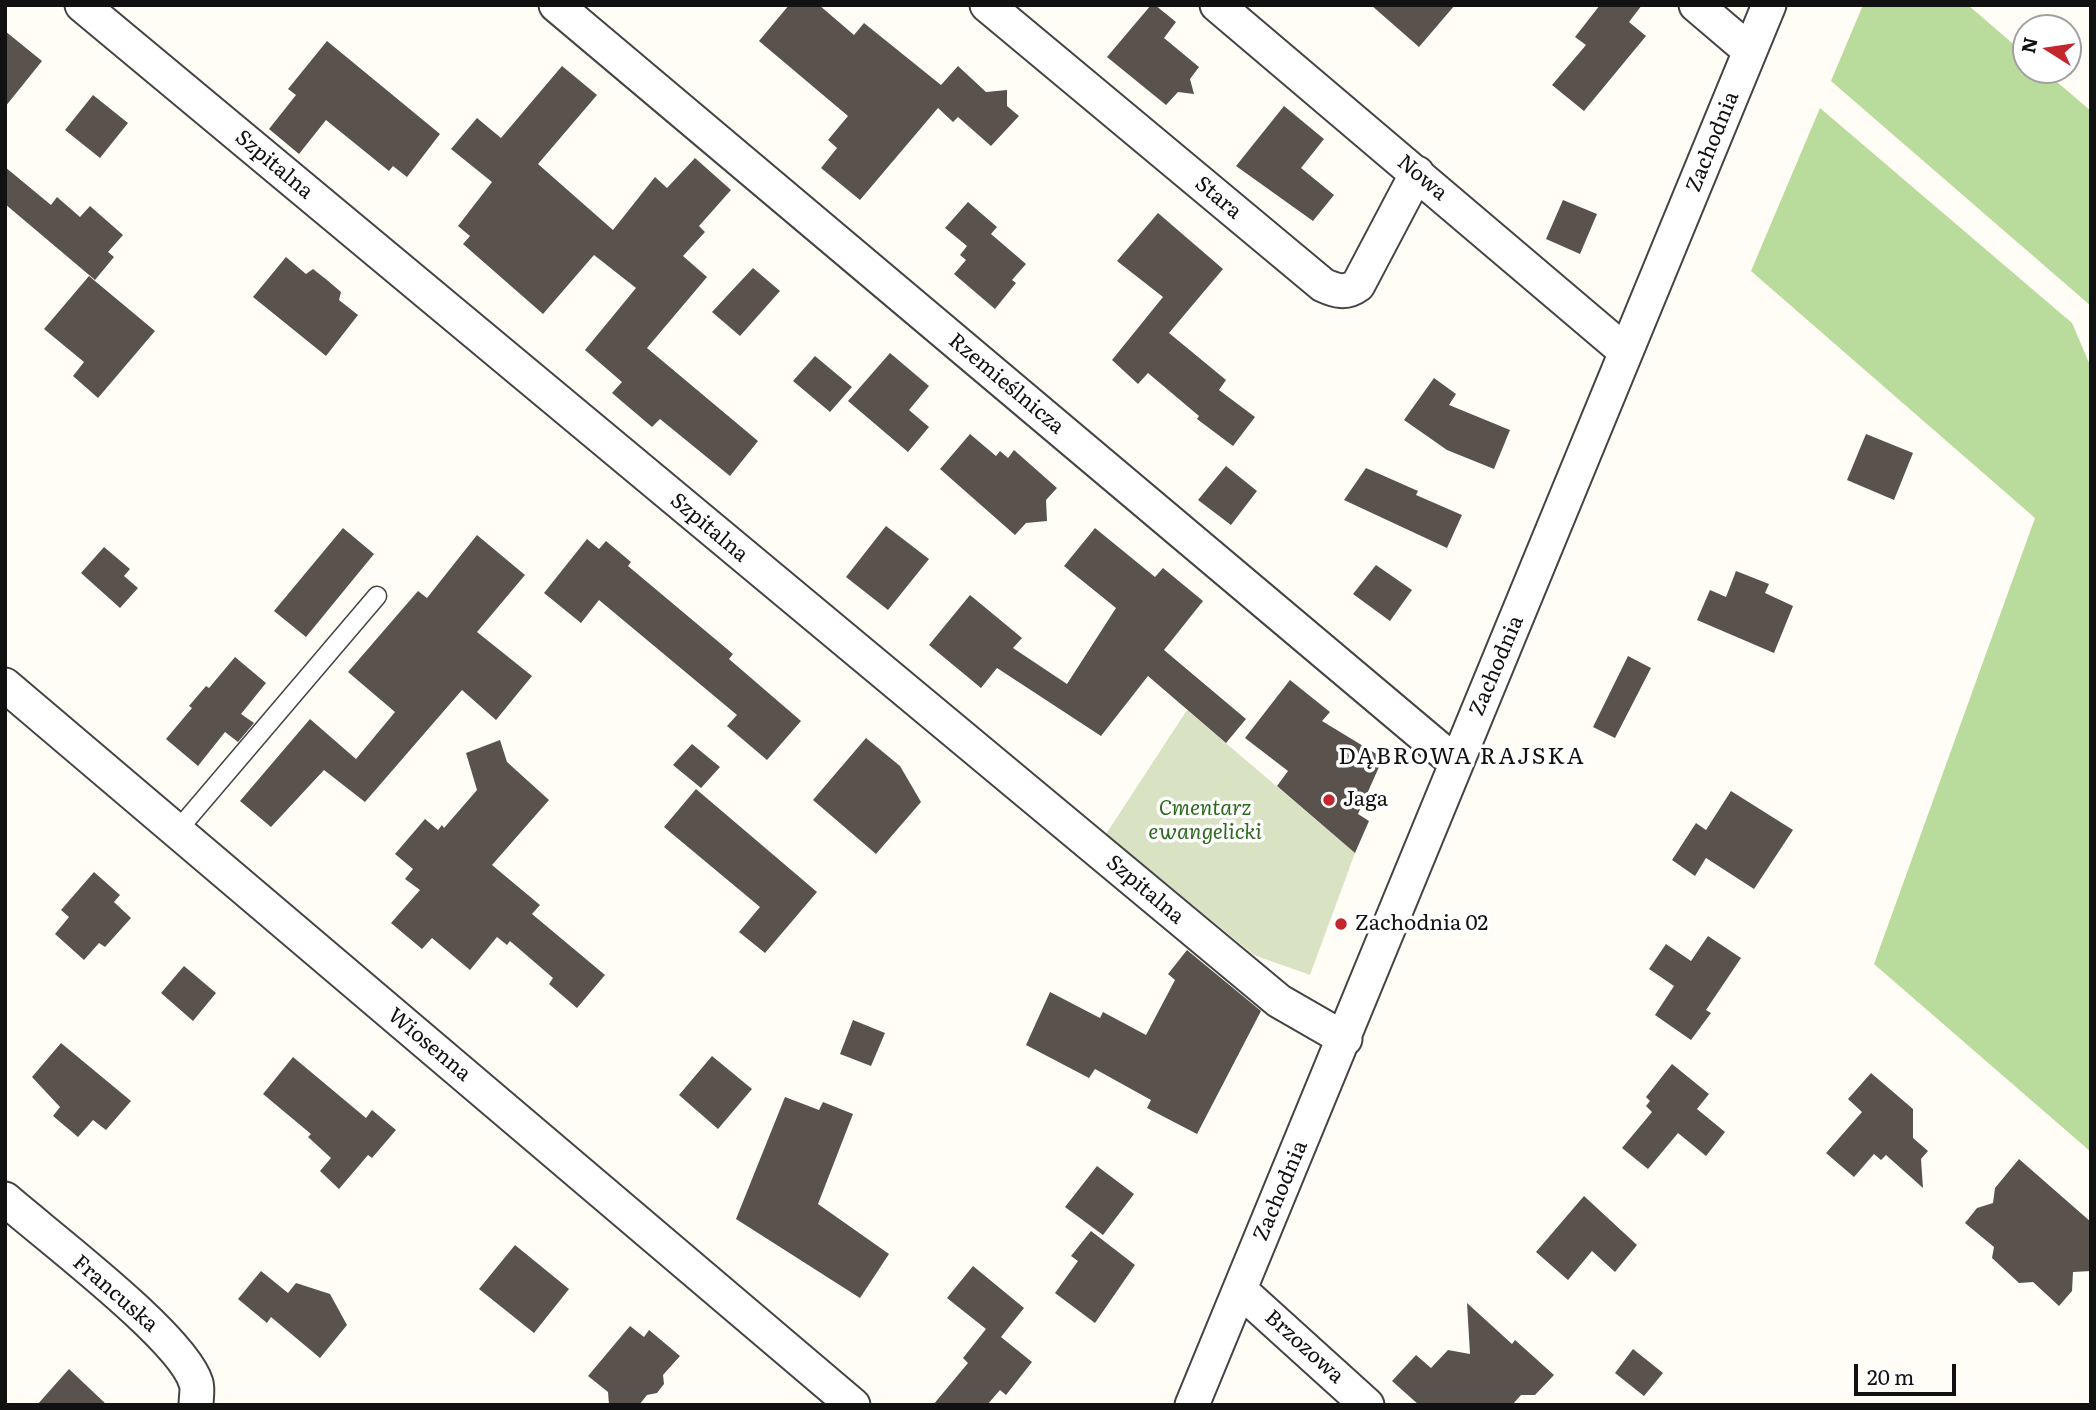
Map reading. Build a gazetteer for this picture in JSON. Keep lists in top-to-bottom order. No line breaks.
{"streets":{"street":["Zachodnia","Szpitalna","Nowa","Stara","Rzemieślnicza","Wiosenna","Francuska","Brzozowa"]},"crossings":[["Zachodnia","Szpitalna"],["Zachodnia","Nowa"],["Zachodnia","Rzemieślnicza"],["Zachodnia","Brzozowa"],["Nowa","Stara"]],"districts":["DĄBROWA RAJSKA"],"parks":["Cmentarz ewangelicki"],"places":["Jaga","Zachodnia 02"],"scale_bar":"20 m","north":"left"}
